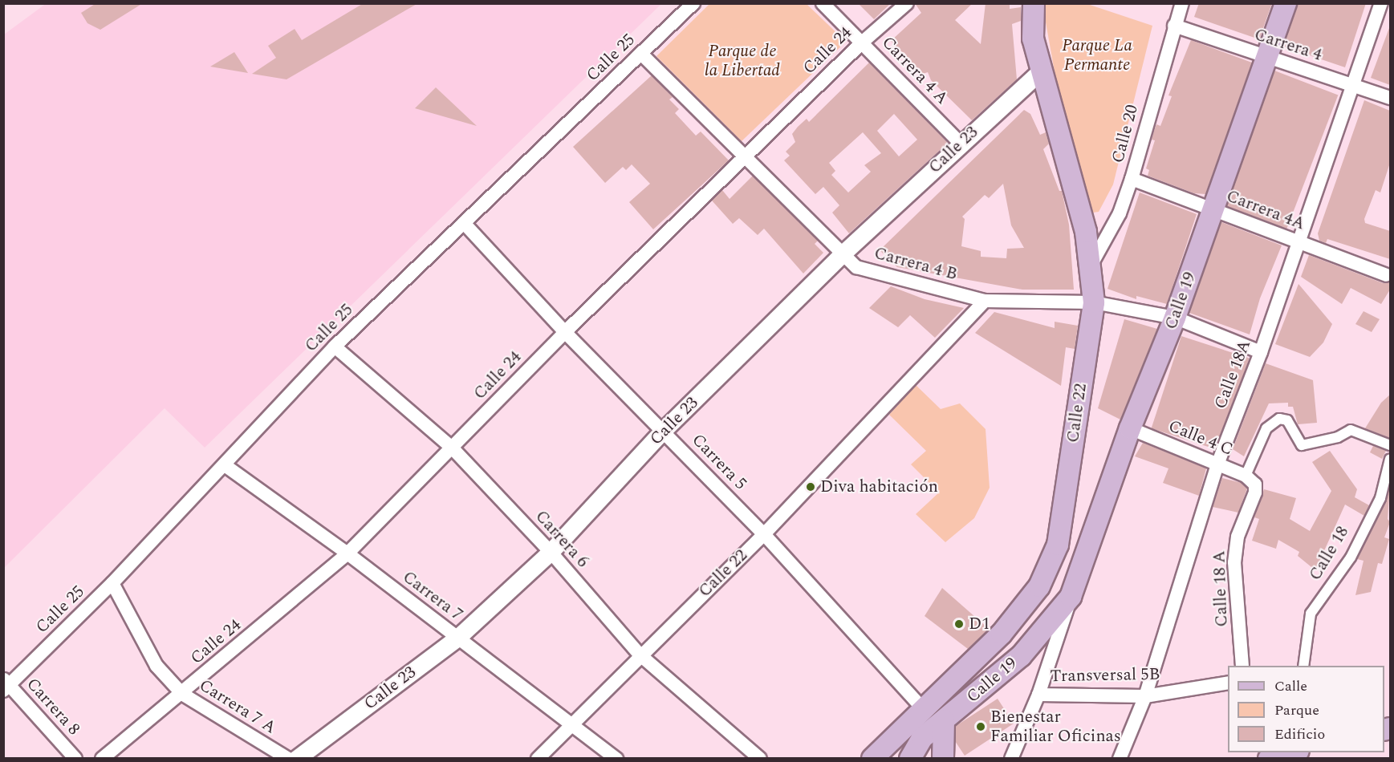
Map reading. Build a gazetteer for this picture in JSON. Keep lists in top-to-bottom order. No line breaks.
{"streets":{"main road":["Calle 19","Calle 22"],"street":["Carrera 4","Calle 24","Calle 25","Carrera 4 A","Calle 20","Calle 23","Carrera 4A","Carrera 4 B","Calle 18A","Calle 4 C","Carrera 5","Carrera 6","Calle 18","Calle 18 A","Carrera 7","Transversal 5B","Carrera 8","Carrera 7 A"]},"crossings":[["Carrera 4","Calle 20"],["Carrera 4","Calle 19"],["Carrera 4","Calle 18A"],["Calle 24","Carrera 4 A"],["Calle 24","Carrera 4 B"],["Calle 24","Carrera 5"],["Calle 24","Carrera 6"],["Calle 24","Carrera 7"],["Calle 24","Carrera 7 A"],["Calle 25","Carrera 4 B"],["Calle 25","Carrera 5"],["Calle 25","Carrera 6"],["Calle 25","Carrera 7"],["Calle 25","Carrera 8"],["Calle 25","Carrera 7 A"],["Carrera 4 A","Calle 23"],["Calle 20","Carrera 4A"],["Calle 20","Calle 22"],["Calle 23","Carrera 4 B"],["Calle 23","Calle 22"],["Calle 23","Carrera 5"],["Calle 23","Carrera 6"],["Calle 23","Carrera 7"],["Carrera 4A","Calle 19"],["Carrera 4A","Calle 18A"],["Carrera 4 B","Calle 19"],["Carrera 4 B","Calle 18A"],["Carrera 4 B","Calle 22"],["Calle 19","Calle 4 C"],["Calle 19","Transversal 5B"],["Calle 18A","Calle 4 C"],["Calle 18A","Transversal 5B"],["Calle 22","Carrera 5"],["Calle 22","Carrera 6"],["Calle 22","Carrera 7"],["Calle 4 C","Calle 18 A"]],"parks":["Parque La Permante","Parque de la Libertad"],"places":["Diva habitación","D1","Bienestar Familiar Oficinas"],"legend":["Calle","Parque","Edificio"]}
